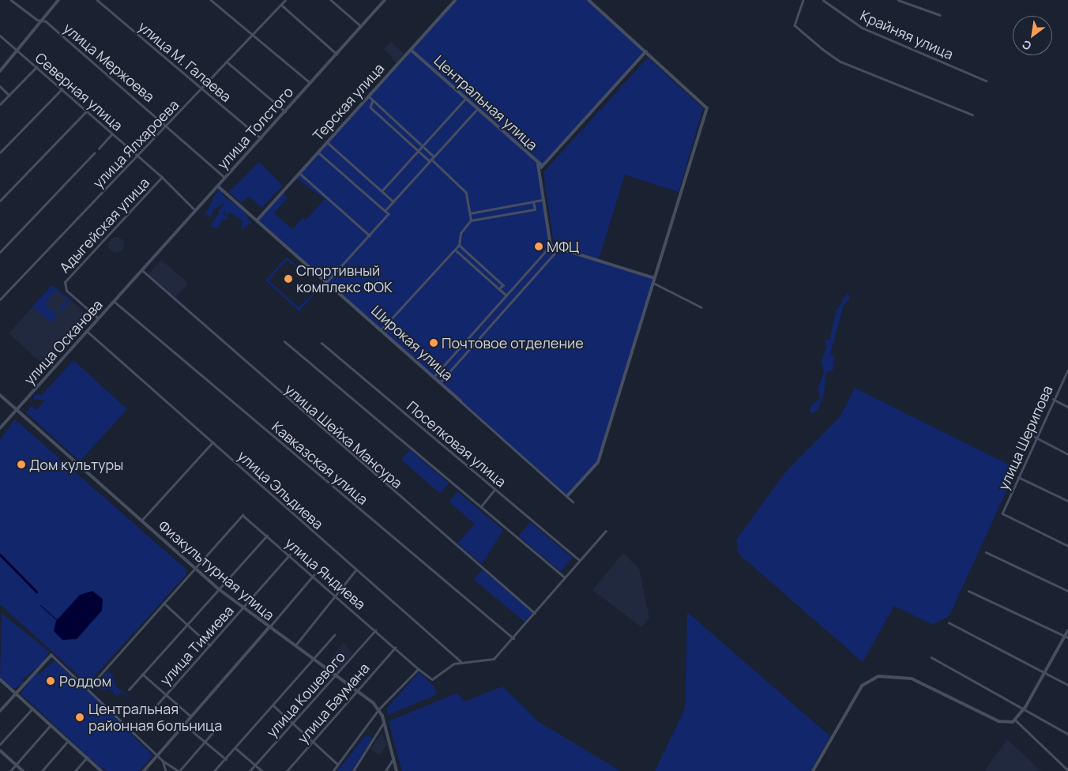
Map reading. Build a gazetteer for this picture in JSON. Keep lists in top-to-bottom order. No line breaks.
{"streets":{"street":["Крайняя улица","улица М. Галаева","улица Мержоева","Северная улица","Терская улица","Центральная улица","улица Толстого","улица Ялхароева","Адыгейская улица","улица Осканова","Широкая улица","улица Шейха Мансура","улица Шерипова","Поселковая улица","Кавказская улица","улица Эльдиева","Физкультурная улица","улица Яндиева","улица Тимиева","улица Кошевого","улица Баумана"]},"crossings":[["улица М. Галаева","улица Толстого"],["улица М. Галаева","улица Ялхароева"],["улица Мержоева","улица Толстого"],["улица Мержоева","улица Ялхароева"],["Северная улица","улица Толстого"],["Северная улица","улица Ялхароева"],["Северная улица","Адыгейская улица"],["Терская улица","Центральная улица"],["Терская улица","Широкая улица"],["улица Толстого","улица Осканова"],["улица Толстого","Широкая улица"],["улица Толстого","улица Шейха Мансура"],["Адыгейская улица","улица Осканова"],["улица Осканова","улица Шейха Мансура"],["улица Осканова","Кавказская улица"],["улица Осканова","улица Эльдиева"],["улица Осканова","Физкультурная улица"],["улица Эльдиева","улица Яндиева"],["Физкультурная улица","улица Яндиева"],["Физкультурная улица","улица Тимиева"],["Физкультурная улица","улица Кошевого"],["Физкультурная улица","улица Баумана"],["улица Яндиева","улица Тимиева"],["улица Яндиева","улица Кошевого"],["улица Яндиева","улица Баумана"]],"places":["МФЦ","Спортивный комплекс ФОК","Почтовое отделение","Дом культуры","Роддом","Центральная районная больница"],"north":"bottom left"}
